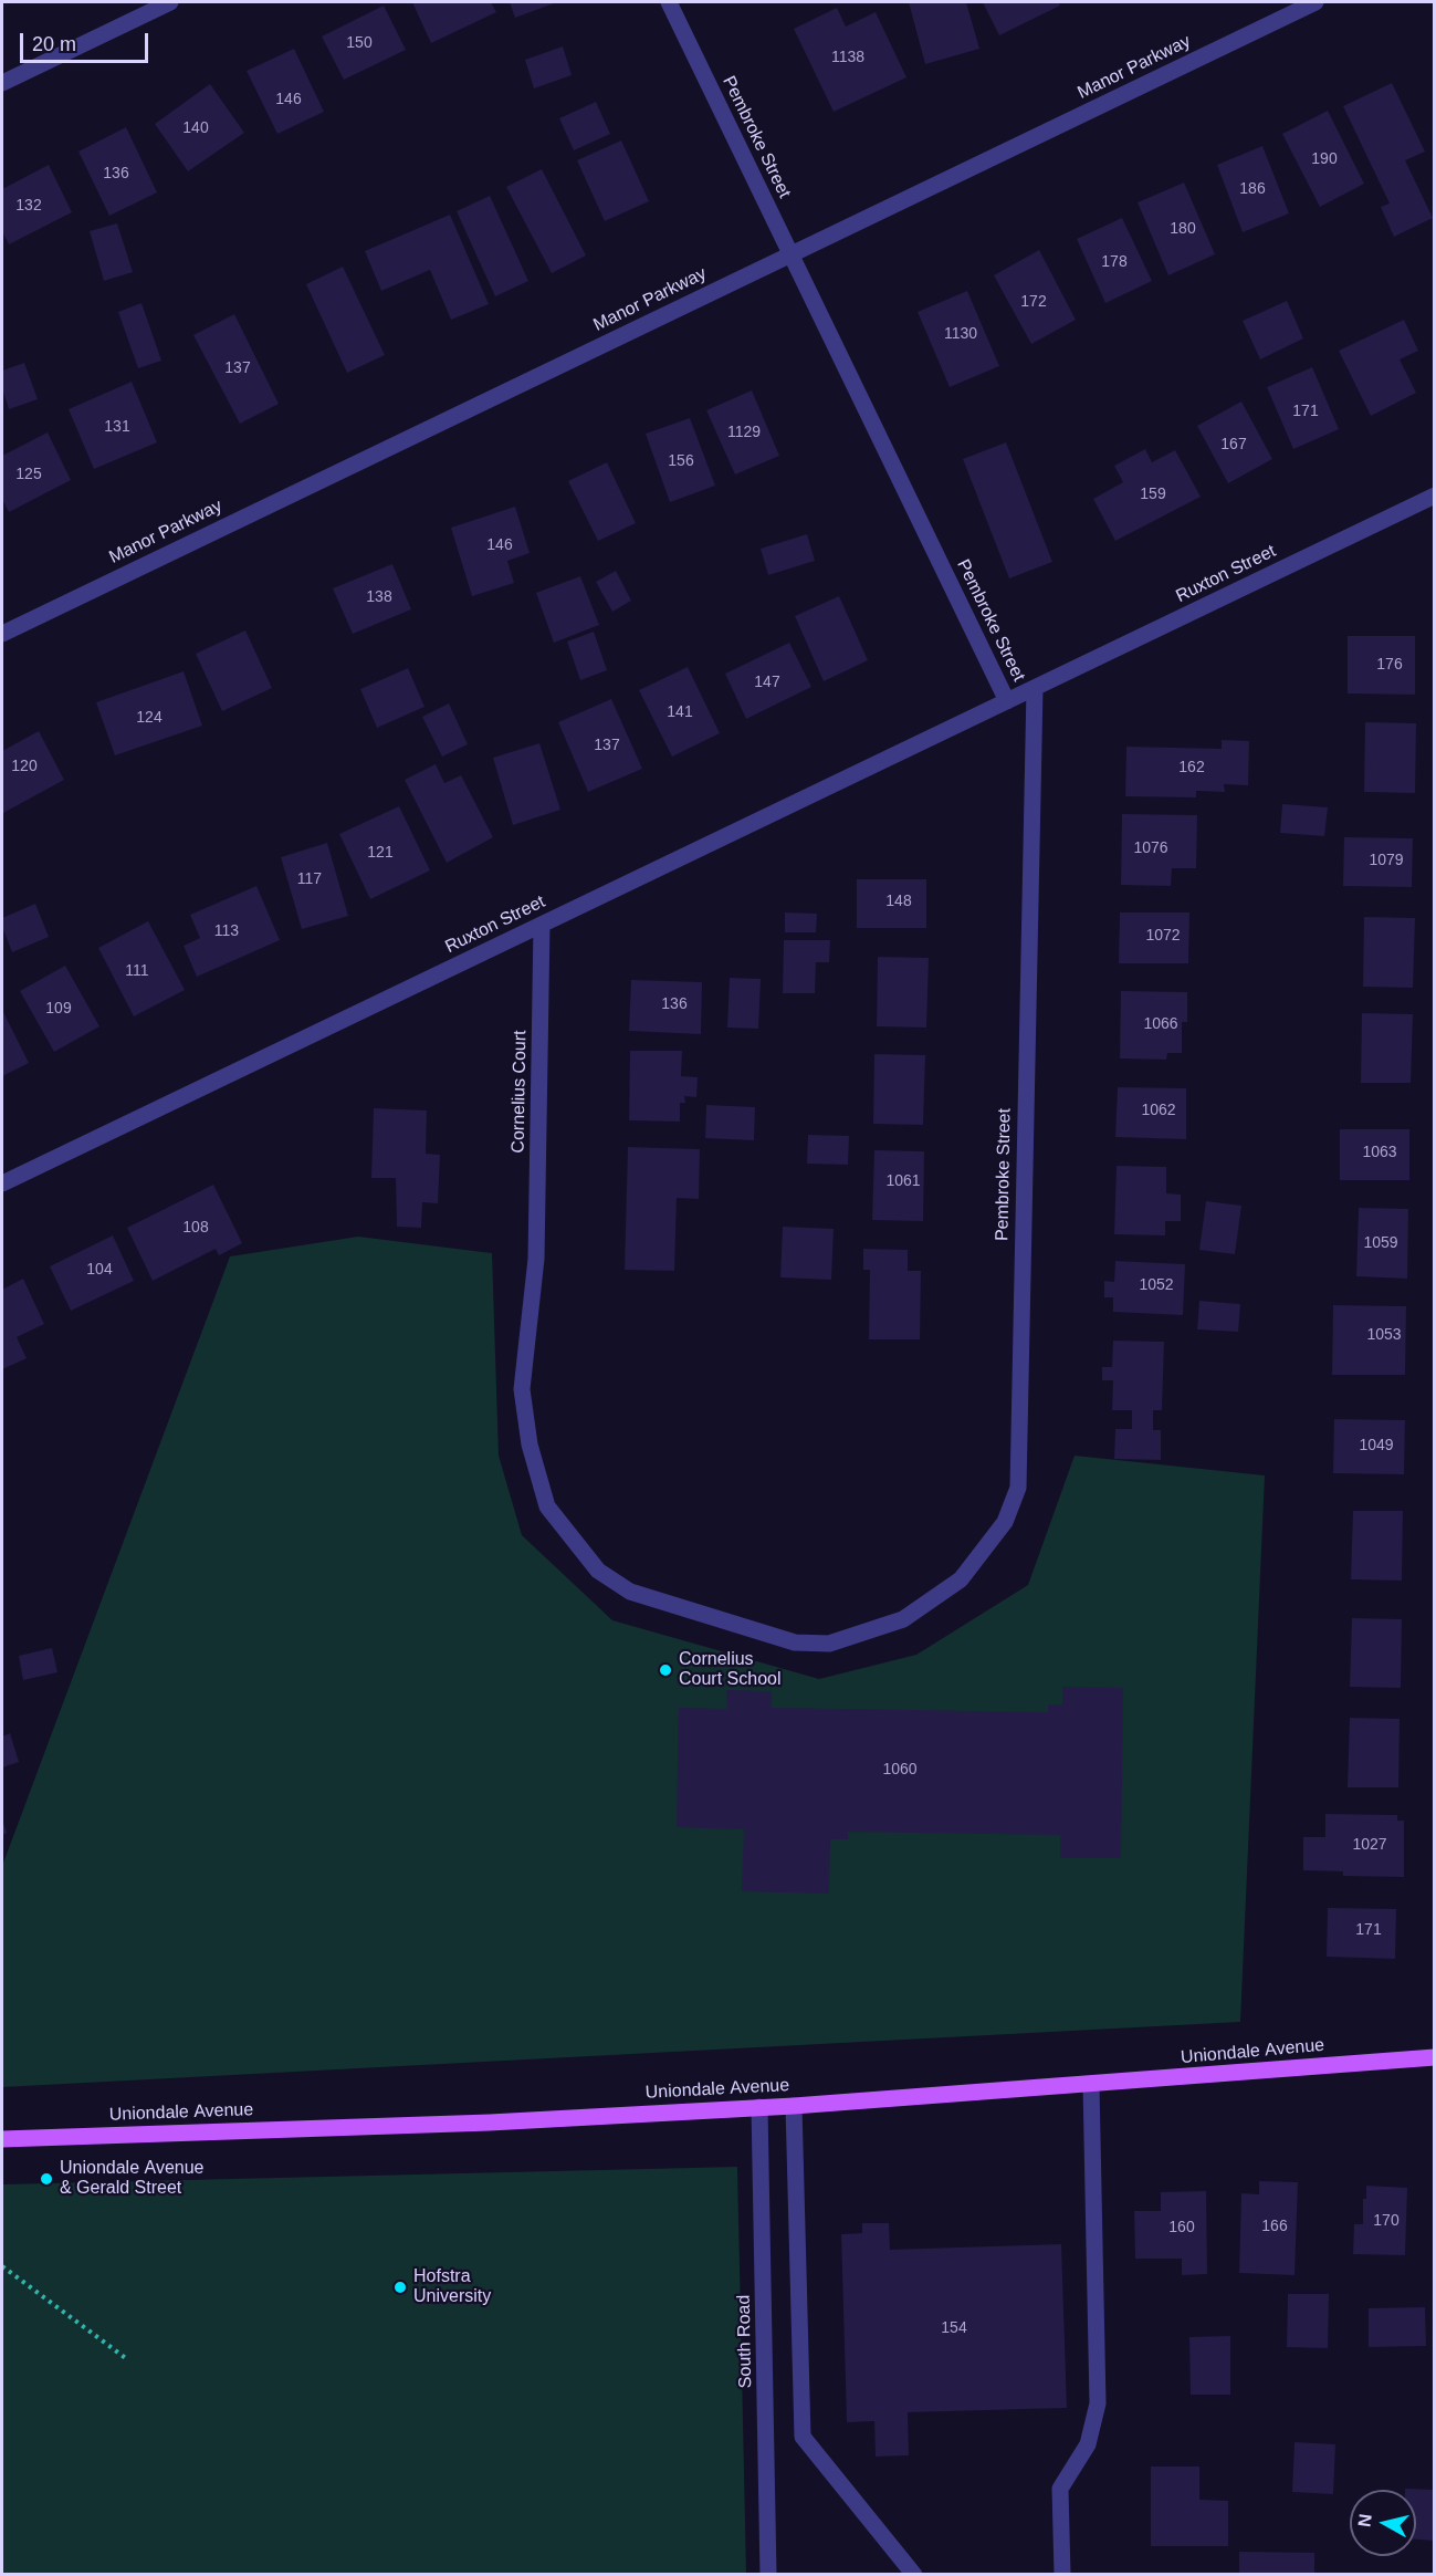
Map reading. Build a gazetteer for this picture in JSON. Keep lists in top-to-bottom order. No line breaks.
{"streets":{"main road":["Uniondale Avenue"],"street":["Manor Parkway","Pembroke Street","Ruxton Street","Cornelius Court","South Road"]},"crossings":[["Manor Parkway","Pembroke Street"],["Pembroke Street","Ruxton Street"],["Pembroke Street","Cornelius Court"],["Ruxton Street","Cornelius Court"],["Uniondale Avenue","South Road"]],"places":["Cornelius Court School","Uniondale Avenue & Gerald Street","Hofstra University"],"house_numbers":["150","1138","146","140","190","136","186","132","180","178","172","1130","137","171","131","1129","167","156","125","159","146","138","176","147","141","124","137","120","162","1076","121","1079","117","148","113","1072","111","136","109","1066","1062","1063","1061","108","1059","104","1052","1053","1049","1060","1027","171","170","166","160","154"],"scale_bar":"20 m","north":"left"}
